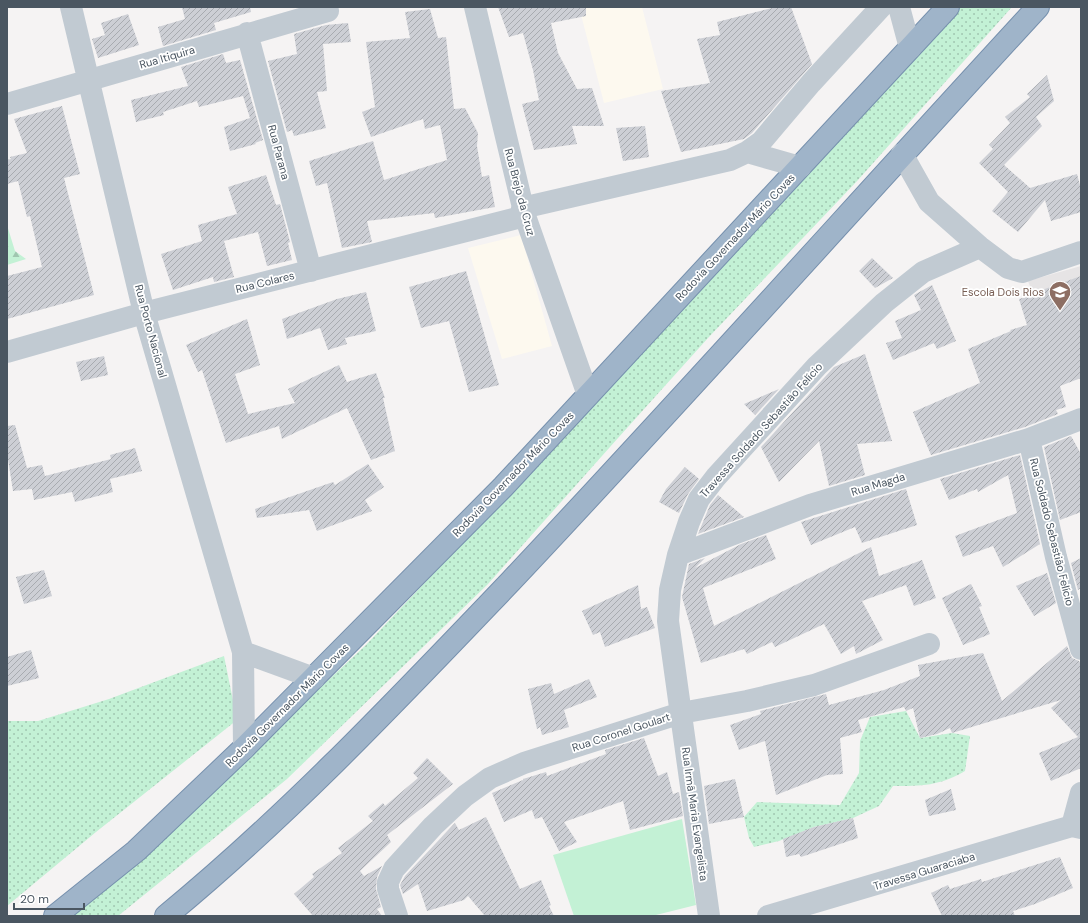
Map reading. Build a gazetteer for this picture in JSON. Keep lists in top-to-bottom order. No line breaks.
{"streets":{"highway":["Rodovia Governador Mário Covas"],"street":["Rua Itiquira","Rua Parana","Rua Brejo da Cruz","Rua Colares","Rua Porto Nacional","Travessa Soldado Sebastião Felício","Rua Magda","Rua Soldado Sebastião Felício","Rua Coronel Goulart","Rua Irmã Maria Evangelista","Travessa Guaraciaba"]},"crossings":[["Rua Itiquira","Rua Parana"],["Rua Itiquira","Rua Porto Nacional"],["Rua Parana","Rua Colares"],["Rua Brejo da Cruz","Rodovia Governador Mário Covas"],["Rua Brejo da Cruz","Rua Colares"],["Rodovia Governador Mário Covas","Rua Porto Nacional"],["Rua Colares","Rua Porto Nacional"],["Travessa Soldado Sebastião Felício","Rua Magda"],["Travessa Soldado Sebastião Felício","Rua Coronel Goulart"],["Travessa Soldado Sebastião Felício","Rua Irmã Maria Evangelista"],["Rua Magda","Rua Soldado Sebastião Felício"],["Rua Coronel Goulart","Rua Irmã Maria Evangelista"]],"places":{"school or university":["Escola Dois Rios"]},"scale_bar":"20 m"}
